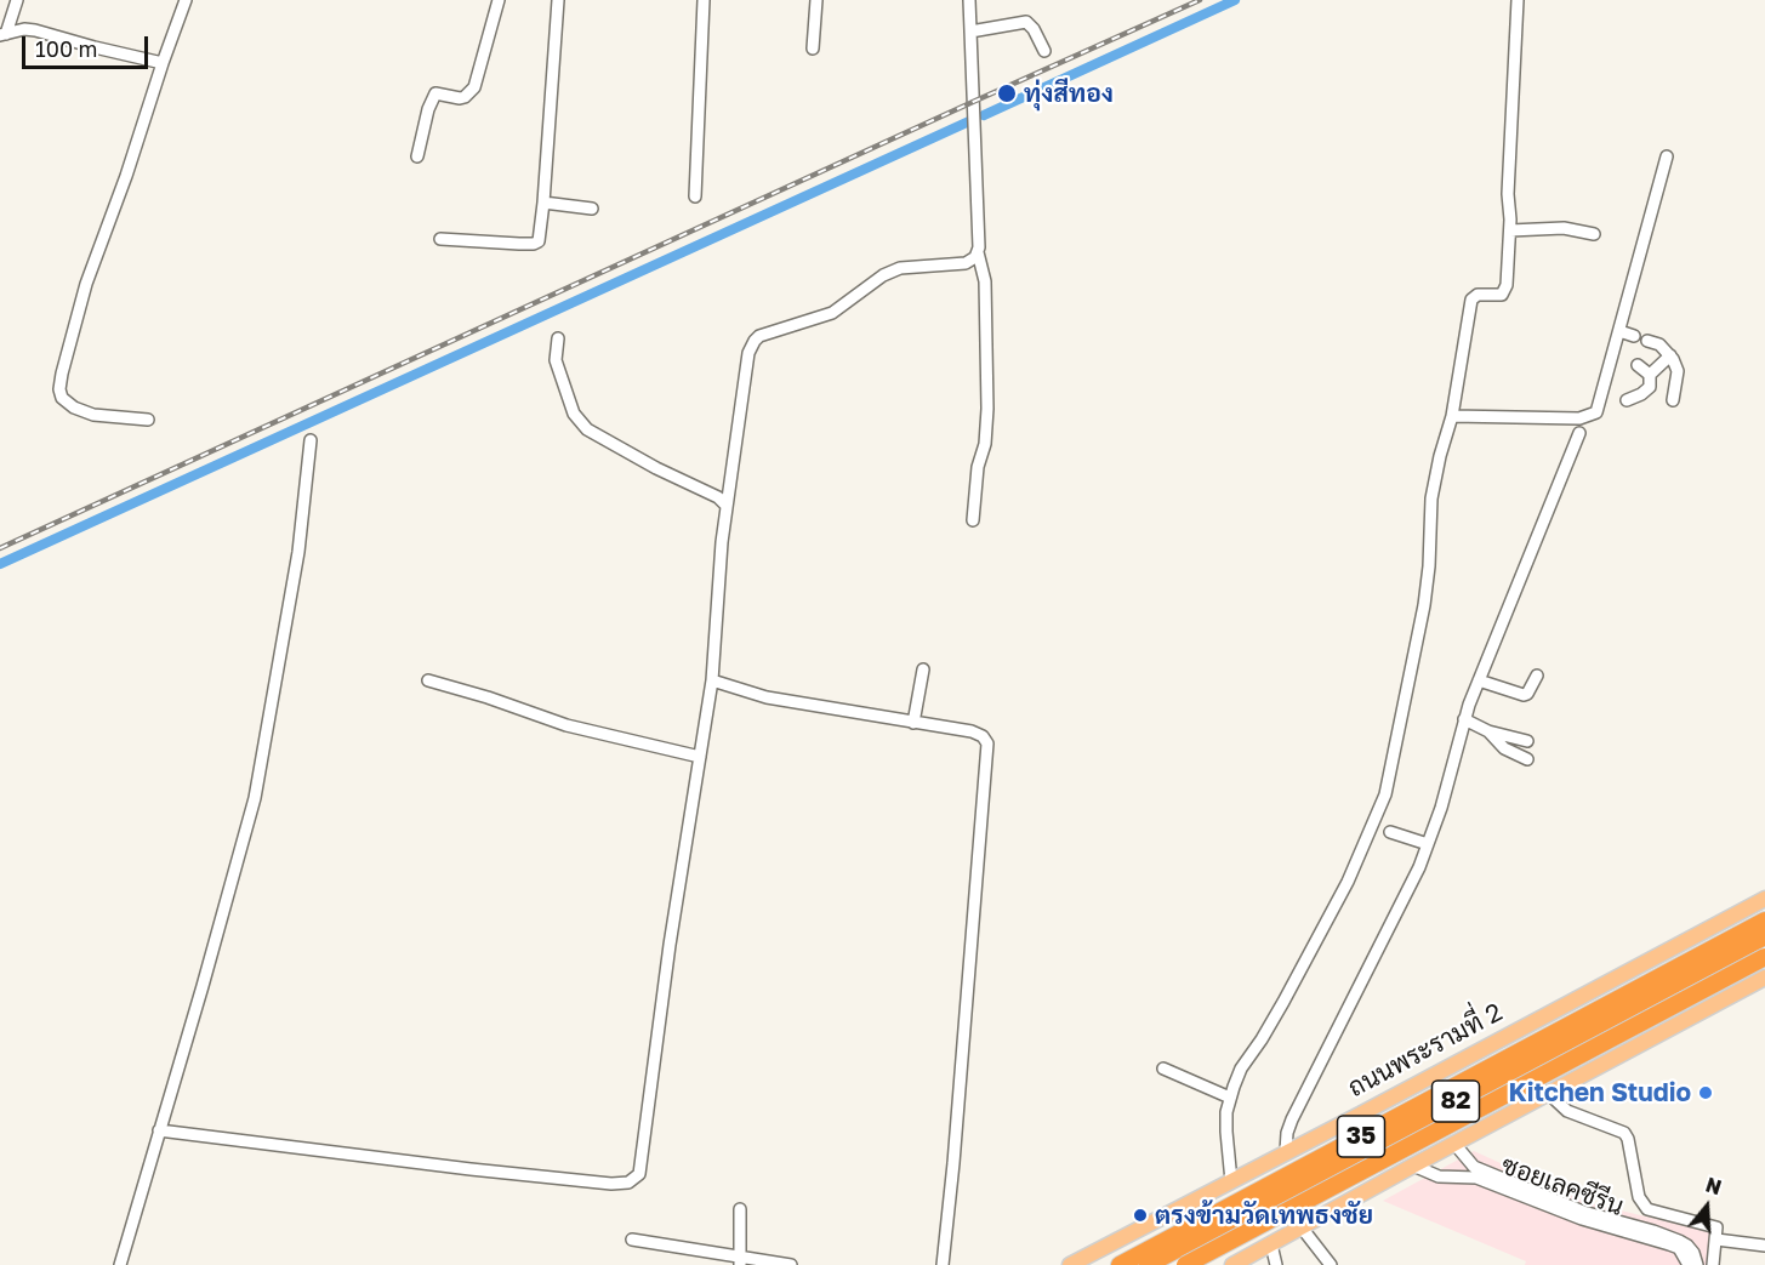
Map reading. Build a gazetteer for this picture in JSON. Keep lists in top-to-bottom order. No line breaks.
{"streets":{"highway":["ถนนพระรามที่ 2","82","35"],"street":["ซอยเลคซีรีน"]},"crossings":[["82","35"],["35","ซอยเลคซีรีน"]],"places":["ทุ่งสีทอง","Kitchen Studio","ตรงข้ามวัดเทพธงชัย"],"scale_bar":"100 m","north":"top"}
